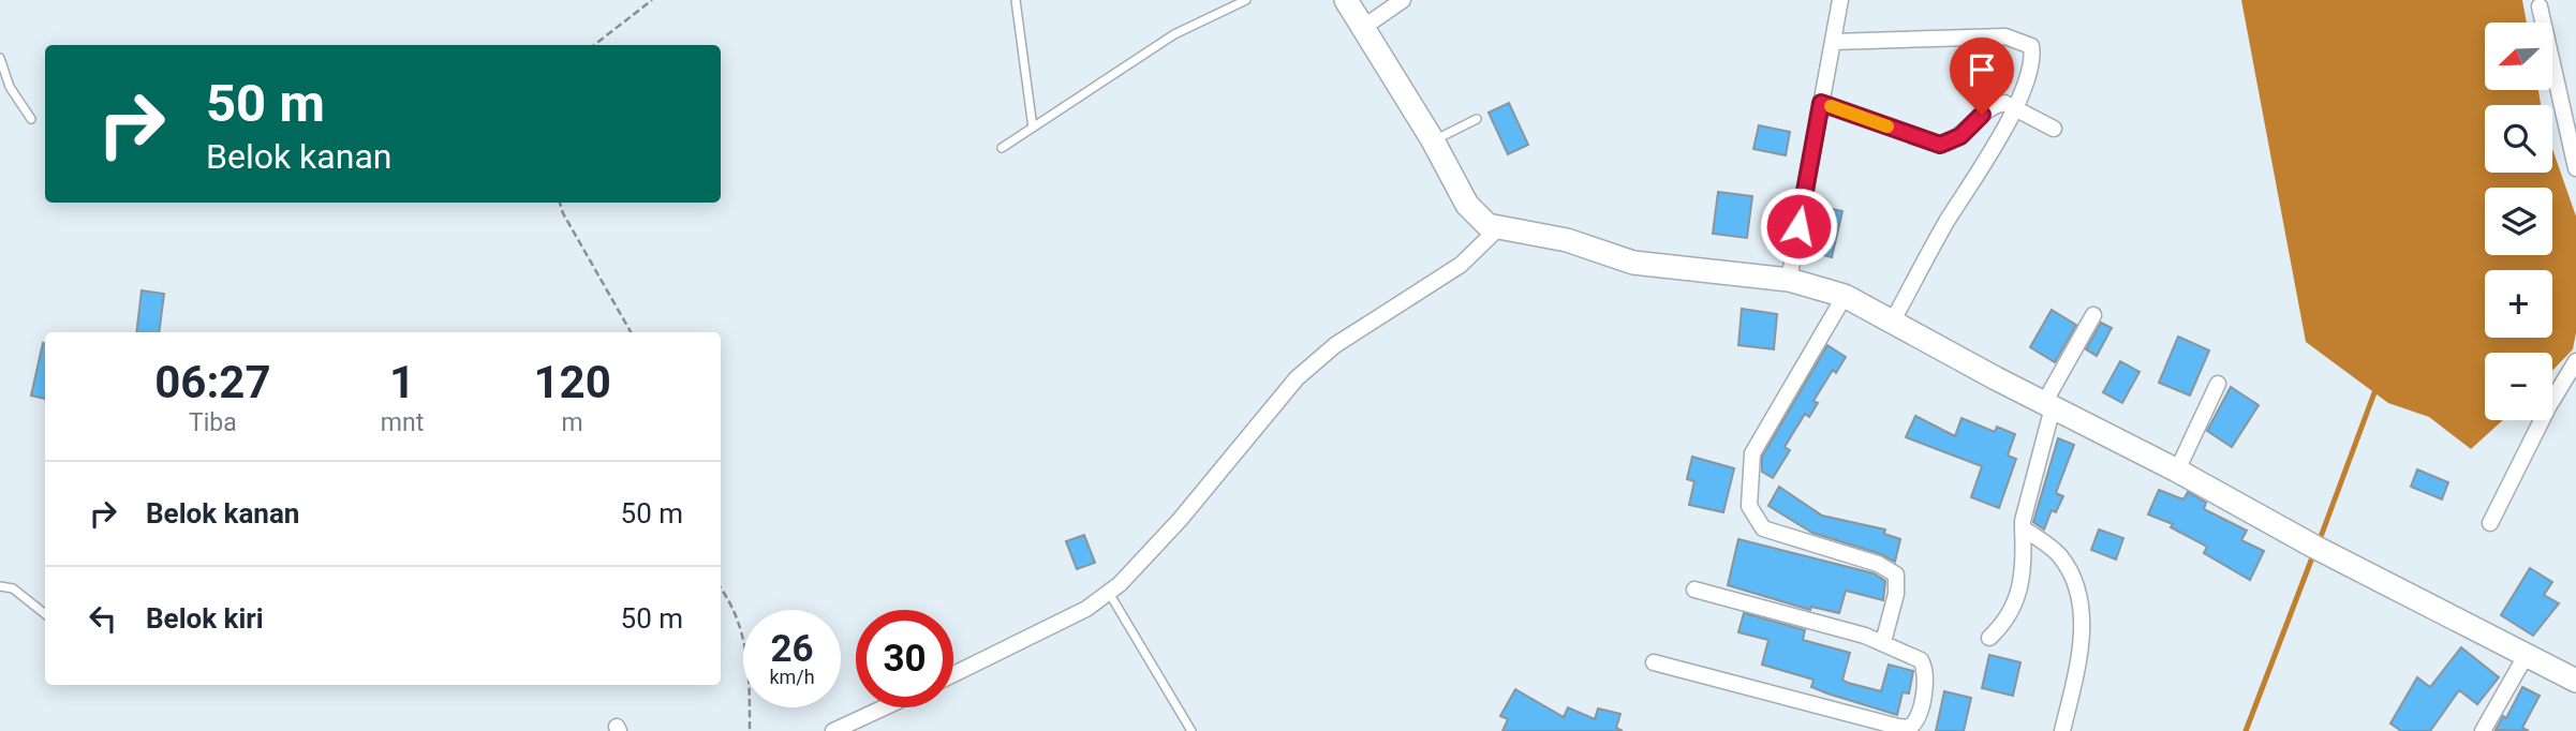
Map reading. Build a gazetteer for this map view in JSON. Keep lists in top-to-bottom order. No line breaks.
{"north":"bottom left","page":{"map_buttons":["+","−"],"turn":["50 m","Belok kanan"],"eta":["06:27","Tiba","1","mnt","120","m"],"list":[{"name":"Belok kanan","value":"50 m"},{"name":"Belok kiri","value":"50 m"}],"speed":"26 km/h","limit":"30"}}
